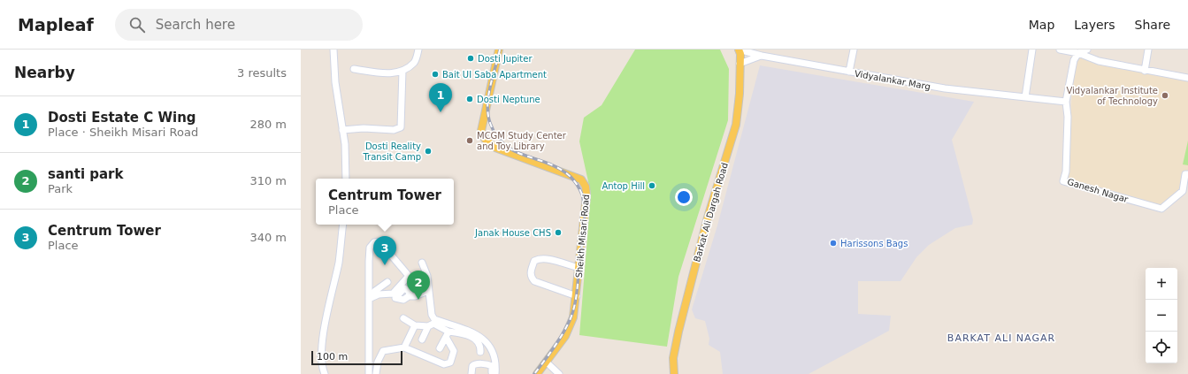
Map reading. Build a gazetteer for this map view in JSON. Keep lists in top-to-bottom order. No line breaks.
{"streets":{"main road":["Barkat Ali Dargah Road","Sheikh Misari Road"],"street":["Vidyalankar Marg","Ganesh Nagar"]},"crossings":[["Vidyalankar Marg","Ganesh Nagar"],["Vidyalankar Marg","Barkat Ali Dargah Road"]],"districts":["BARKAT ALI NAGAR"],"places":["Dosti Jupiter","Bait UI Saba Apartment","Vidyalankar Institute of Technology","Dosti Neptune","MCGM Study Center and Toy Library","Dosti Reality Transit Camp","Antop Hill","Janak House CHS","Harissons Bags"],"scale_bar":"100 m","page":{"header":"Mapleaf","search":"Search here","nav":["Map","Layers","Share"],"heading":["Nearby","3 results"],"pins":["1","3","2"],"list":[{"mark":"1","name":"Dosti Estate C Wing","note":"Place · Sheikh Misari Road","value":"280 m"},{"mark":"2","name":"santi park","note":"Park","value":"310 m"},{"mark":"3","name":"Centrum Tower","note":"Place","value":"340 m"}],"popup":["Centrum Tower","Place"],"map_buttons":["+","−"],"scale":"100 m"}}
